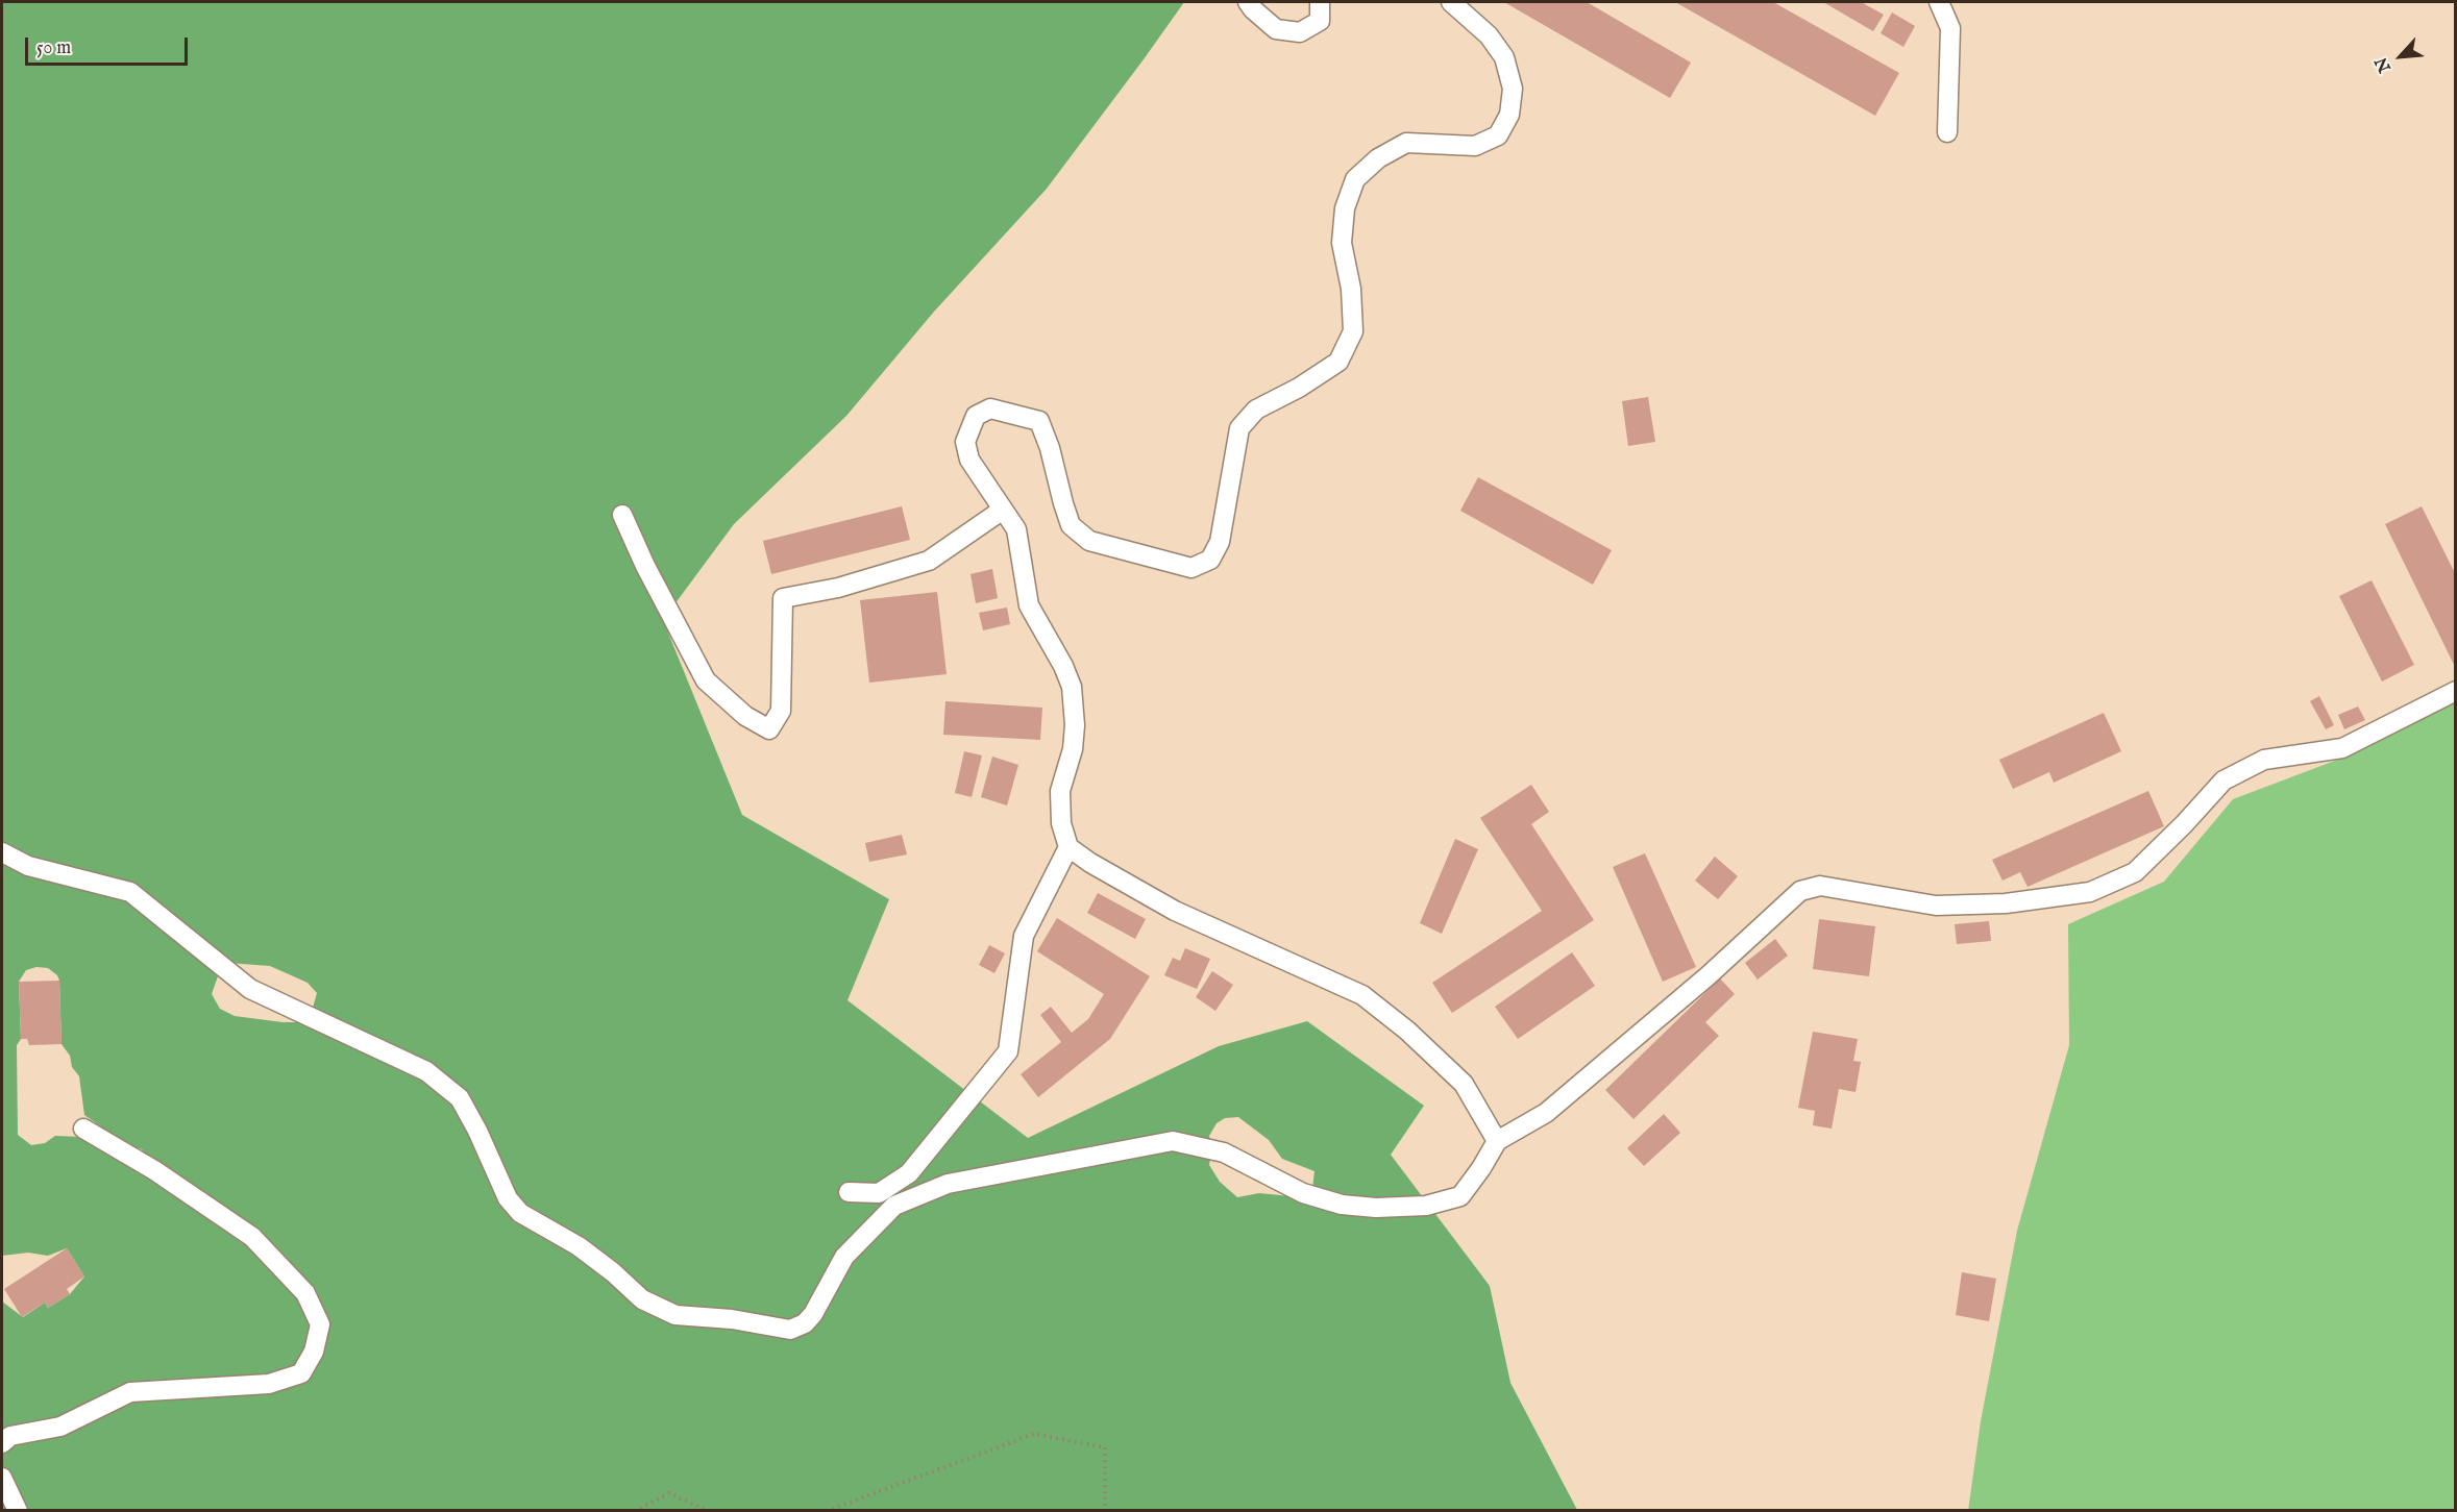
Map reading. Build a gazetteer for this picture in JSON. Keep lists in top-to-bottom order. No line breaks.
{"scale_bar":"50 m","north":"bottom left"}
